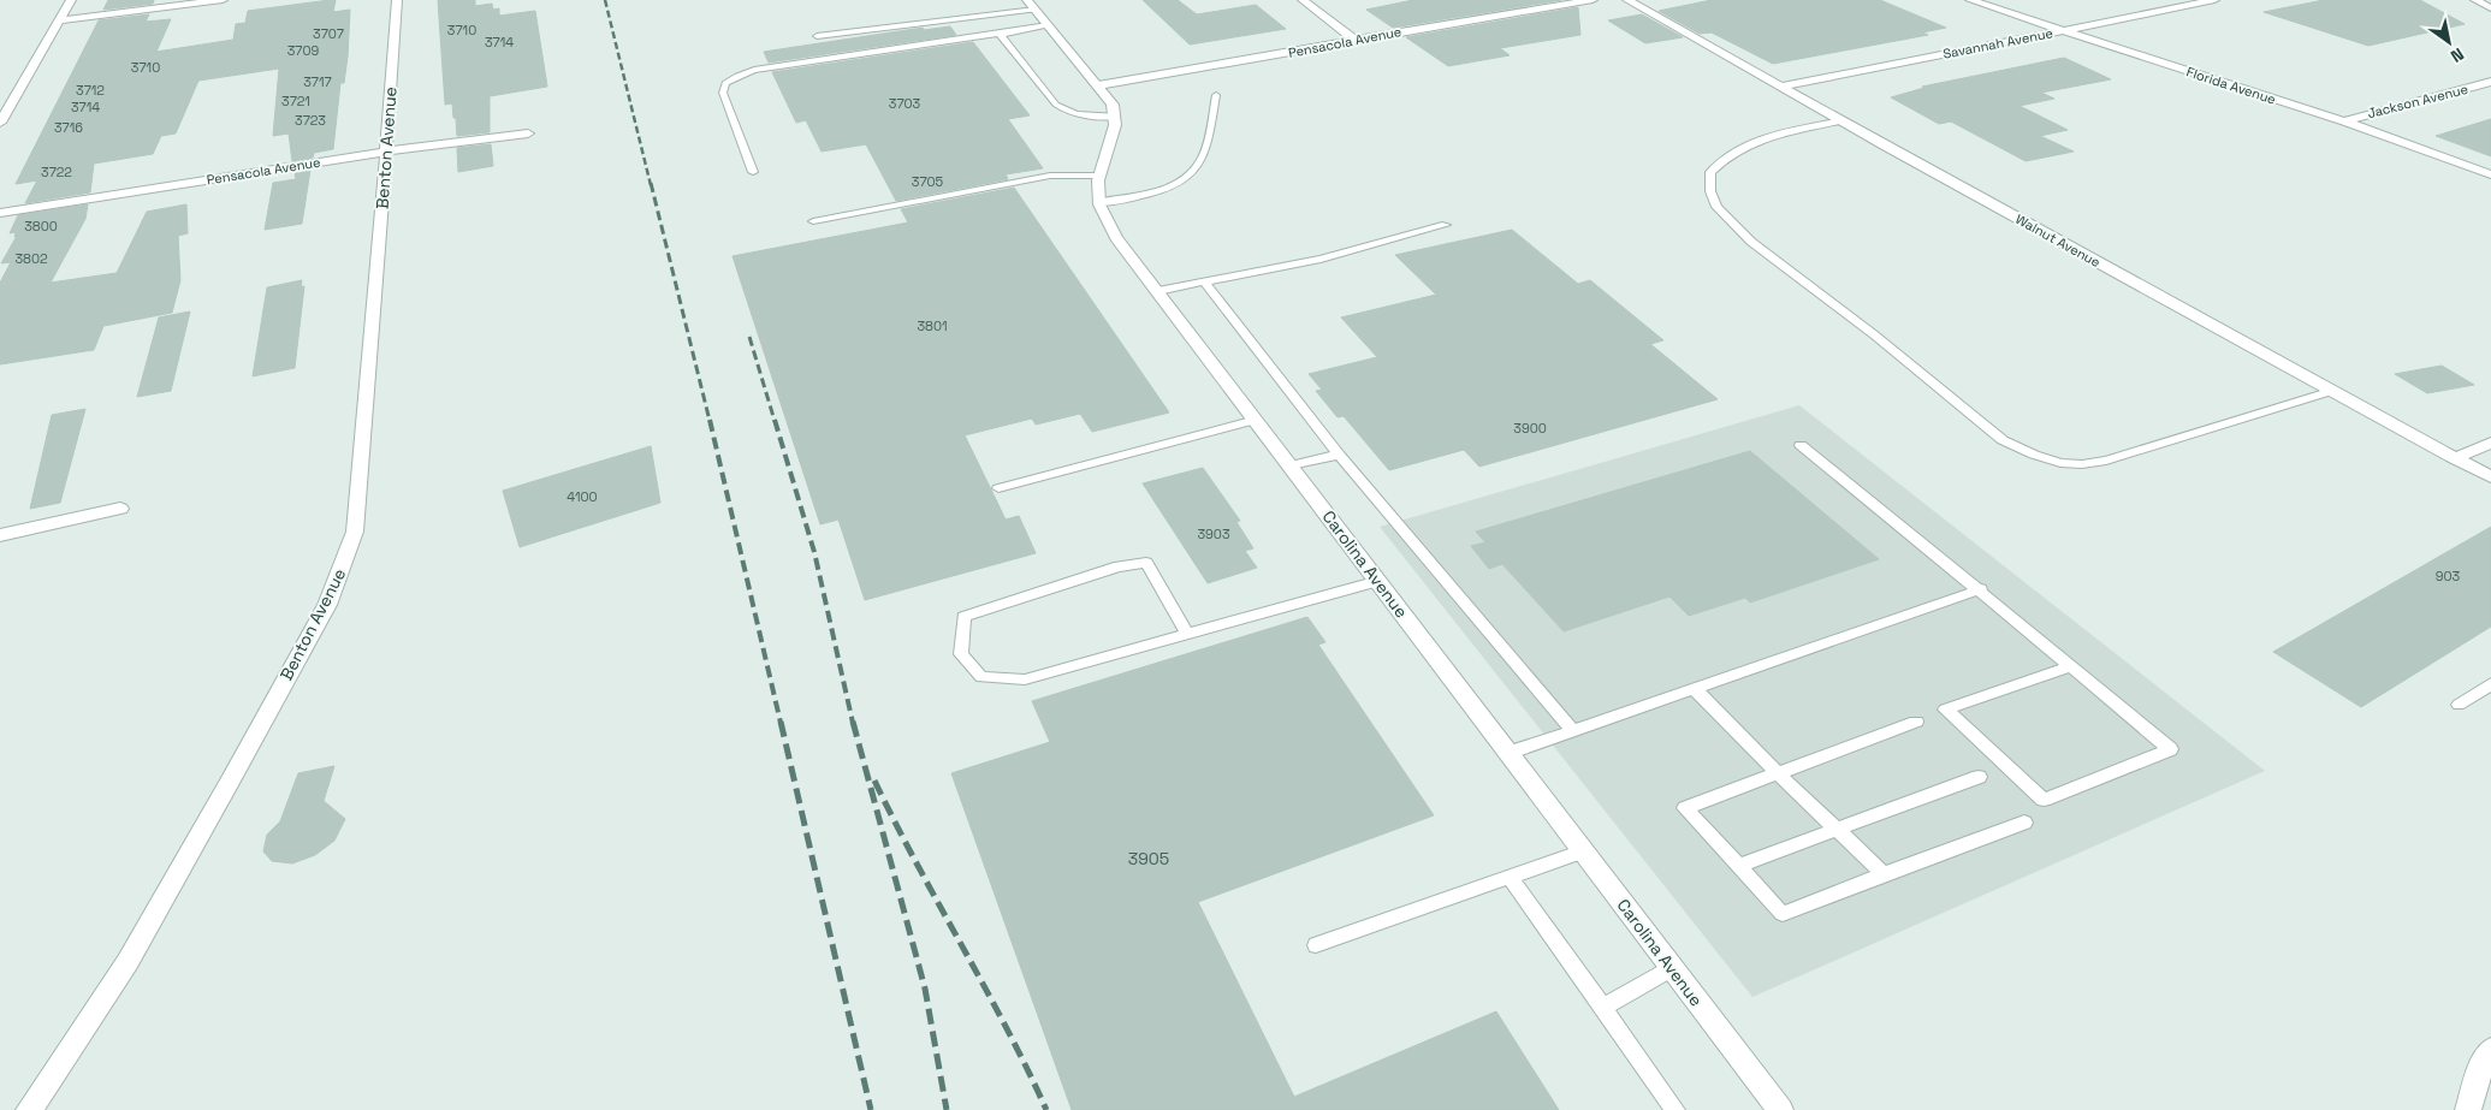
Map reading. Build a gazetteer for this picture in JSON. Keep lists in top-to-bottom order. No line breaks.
{"streets":{"street":["Pensacola Avenue","Savannah Avenue","Florida Avenue","Jackson Avenue","Benton Avenue","Walnut Avenue","Carolina Avenue"]},"crossings":[["Pensacola Avenue","Benton Avenue"],["Savannah Avenue","Florida Avenue"],["Savannah Avenue","Walnut Avenue"],["Florida Avenue","Jackson Avenue"]],"house_numbers":["3710","3707","3714","3709","3710","3717","3712","3721","3703","3714","3723","3716","3722","3705","3800","3802","3801","3900","4100","3903","903","3905"],"north":"bottom right"}
